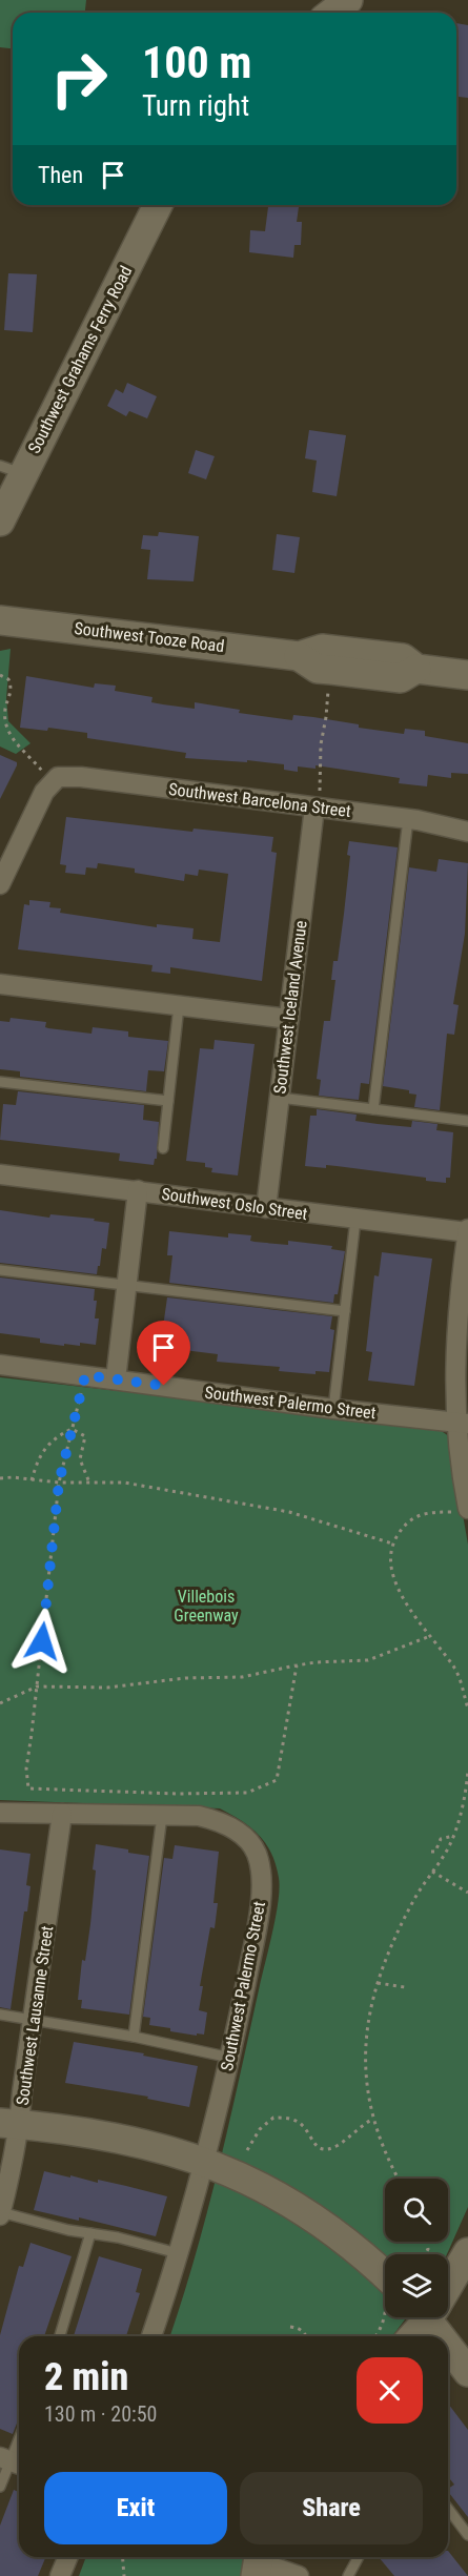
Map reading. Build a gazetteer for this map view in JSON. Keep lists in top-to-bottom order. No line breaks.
{"streets":{"main road":["Southwest Grahams Ferry Road","Southwest Tooze Road"],"street":["Southwest Barcelona Street","Southwest Iceland Avenue","Southwest Oslo Street","Southwest Palermo Street","Southwest Lausanne Street"]},"crossings":[["Southwest Barcelona Street","Southwest Iceland Avenue"],["Southwest Iceland Avenue","Southwest Oslo Street"],["Southwest Palermo Street","Southwest Lausanne Street"]],"parks":["Villebois Greenway"],"page":{"turn":["100 m","Turn right"],"then":"Then","heading":["2 min","130 m · 20:50"],"buttons":["Exit","Share"]}}
